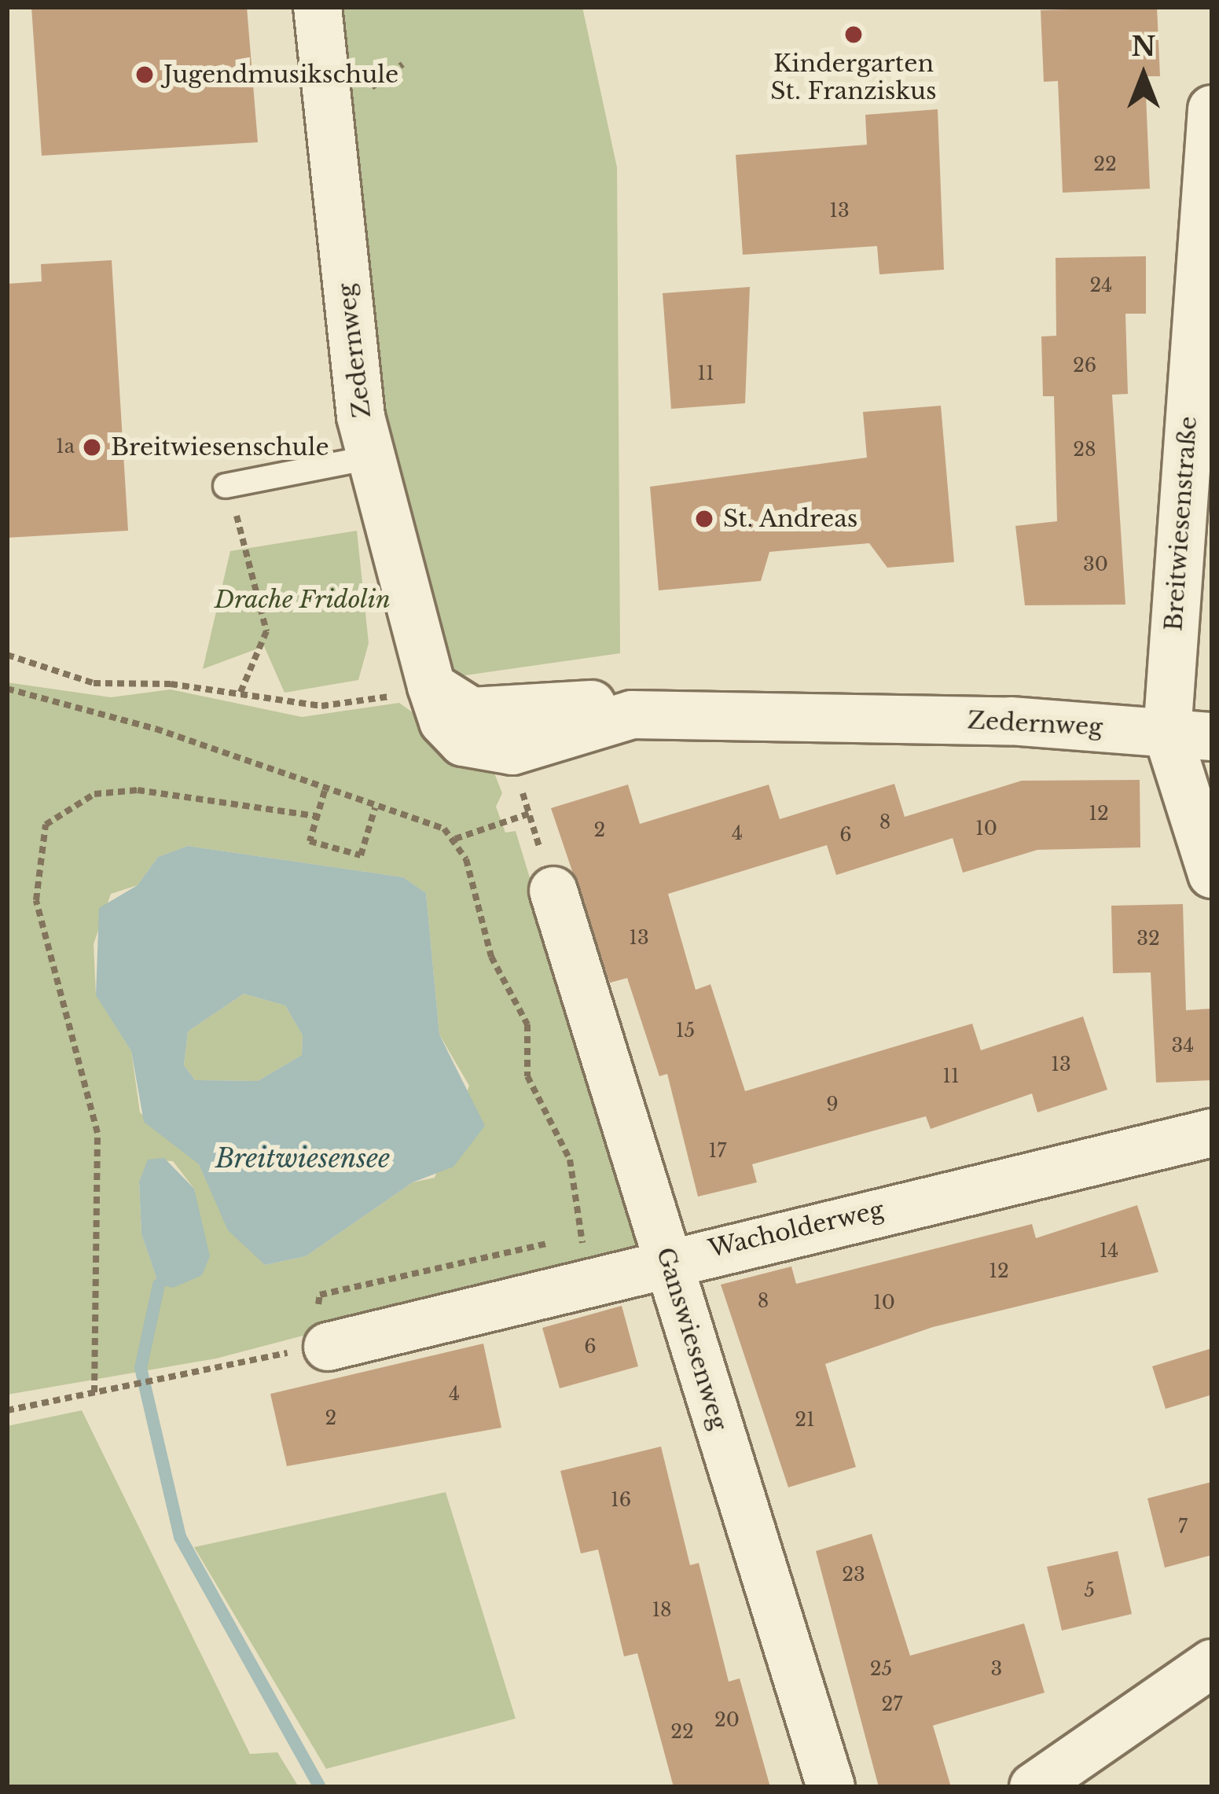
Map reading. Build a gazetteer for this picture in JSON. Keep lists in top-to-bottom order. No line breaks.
{"streets":{"street":["Zedernweg","Breitwiesenstraße","Wacholderweg","Ganswiesenweg"]},"crossings":[["Zedernweg","Breitwiesenstraße"],["Wacholderweg","Ganswiesenweg"]],"water":["Breitwiesensee"],"parks":["Drache Fridolin"],"places":["Kindergarten St. Franziskus","Jugendmusikschule","Breitwiesenschule","St. Andreas"],"house_numbers":["22","13","24","26","11","1a","28","30","12","8","10","2","4","6","13","32","15","34","13","11","9","17","14","12","8","10","6","4","2","21","16","7","23","5","18","25","3","27","20","22"],"north":"top"}
